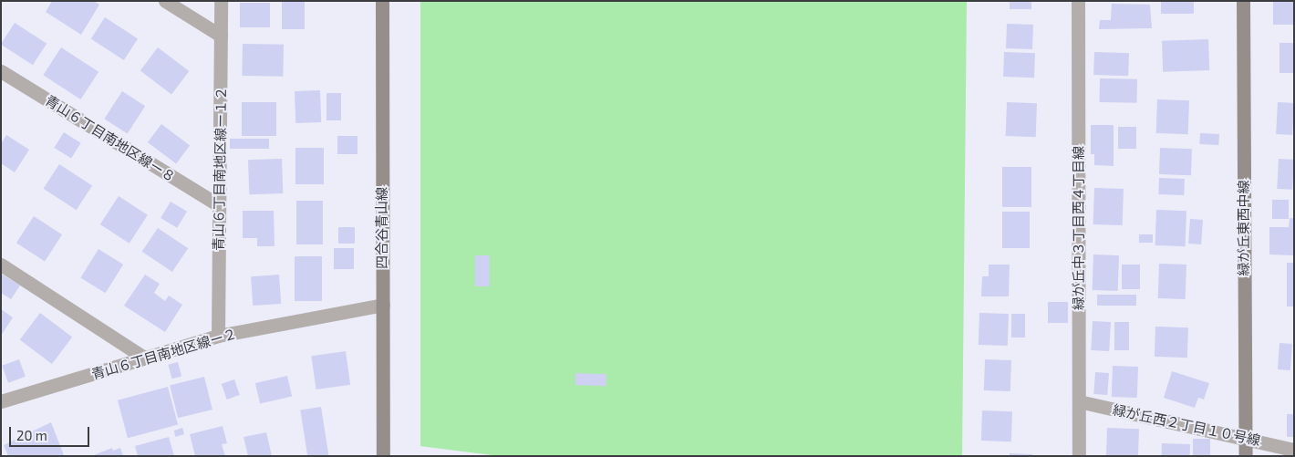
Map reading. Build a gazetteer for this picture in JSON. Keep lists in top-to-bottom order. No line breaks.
{"streets":{"street":["青山６丁目南地区線ー８","青山６丁目南地区線ー１２","四合谷青山線","緑が丘中３丁目西４丁目線","緑が丘東西中線","青山６丁目南地区線ー２","緑が丘西２丁目１０号線"]},"crossings":[["青山６丁目南地区線ー８","青山６丁目南地区線ー１２"],["青山６丁目南地区線ー１２","青山６丁目南地区線ー２"],["四合谷青山線","青山６丁目南地区線ー２"],["緑が丘中３丁目西４丁目線","緑が丘西２丁目１０号線"],["緑が丘東西中線","緑が丘西２丁目１０号線"]],"scale_bar":"20 m"}
